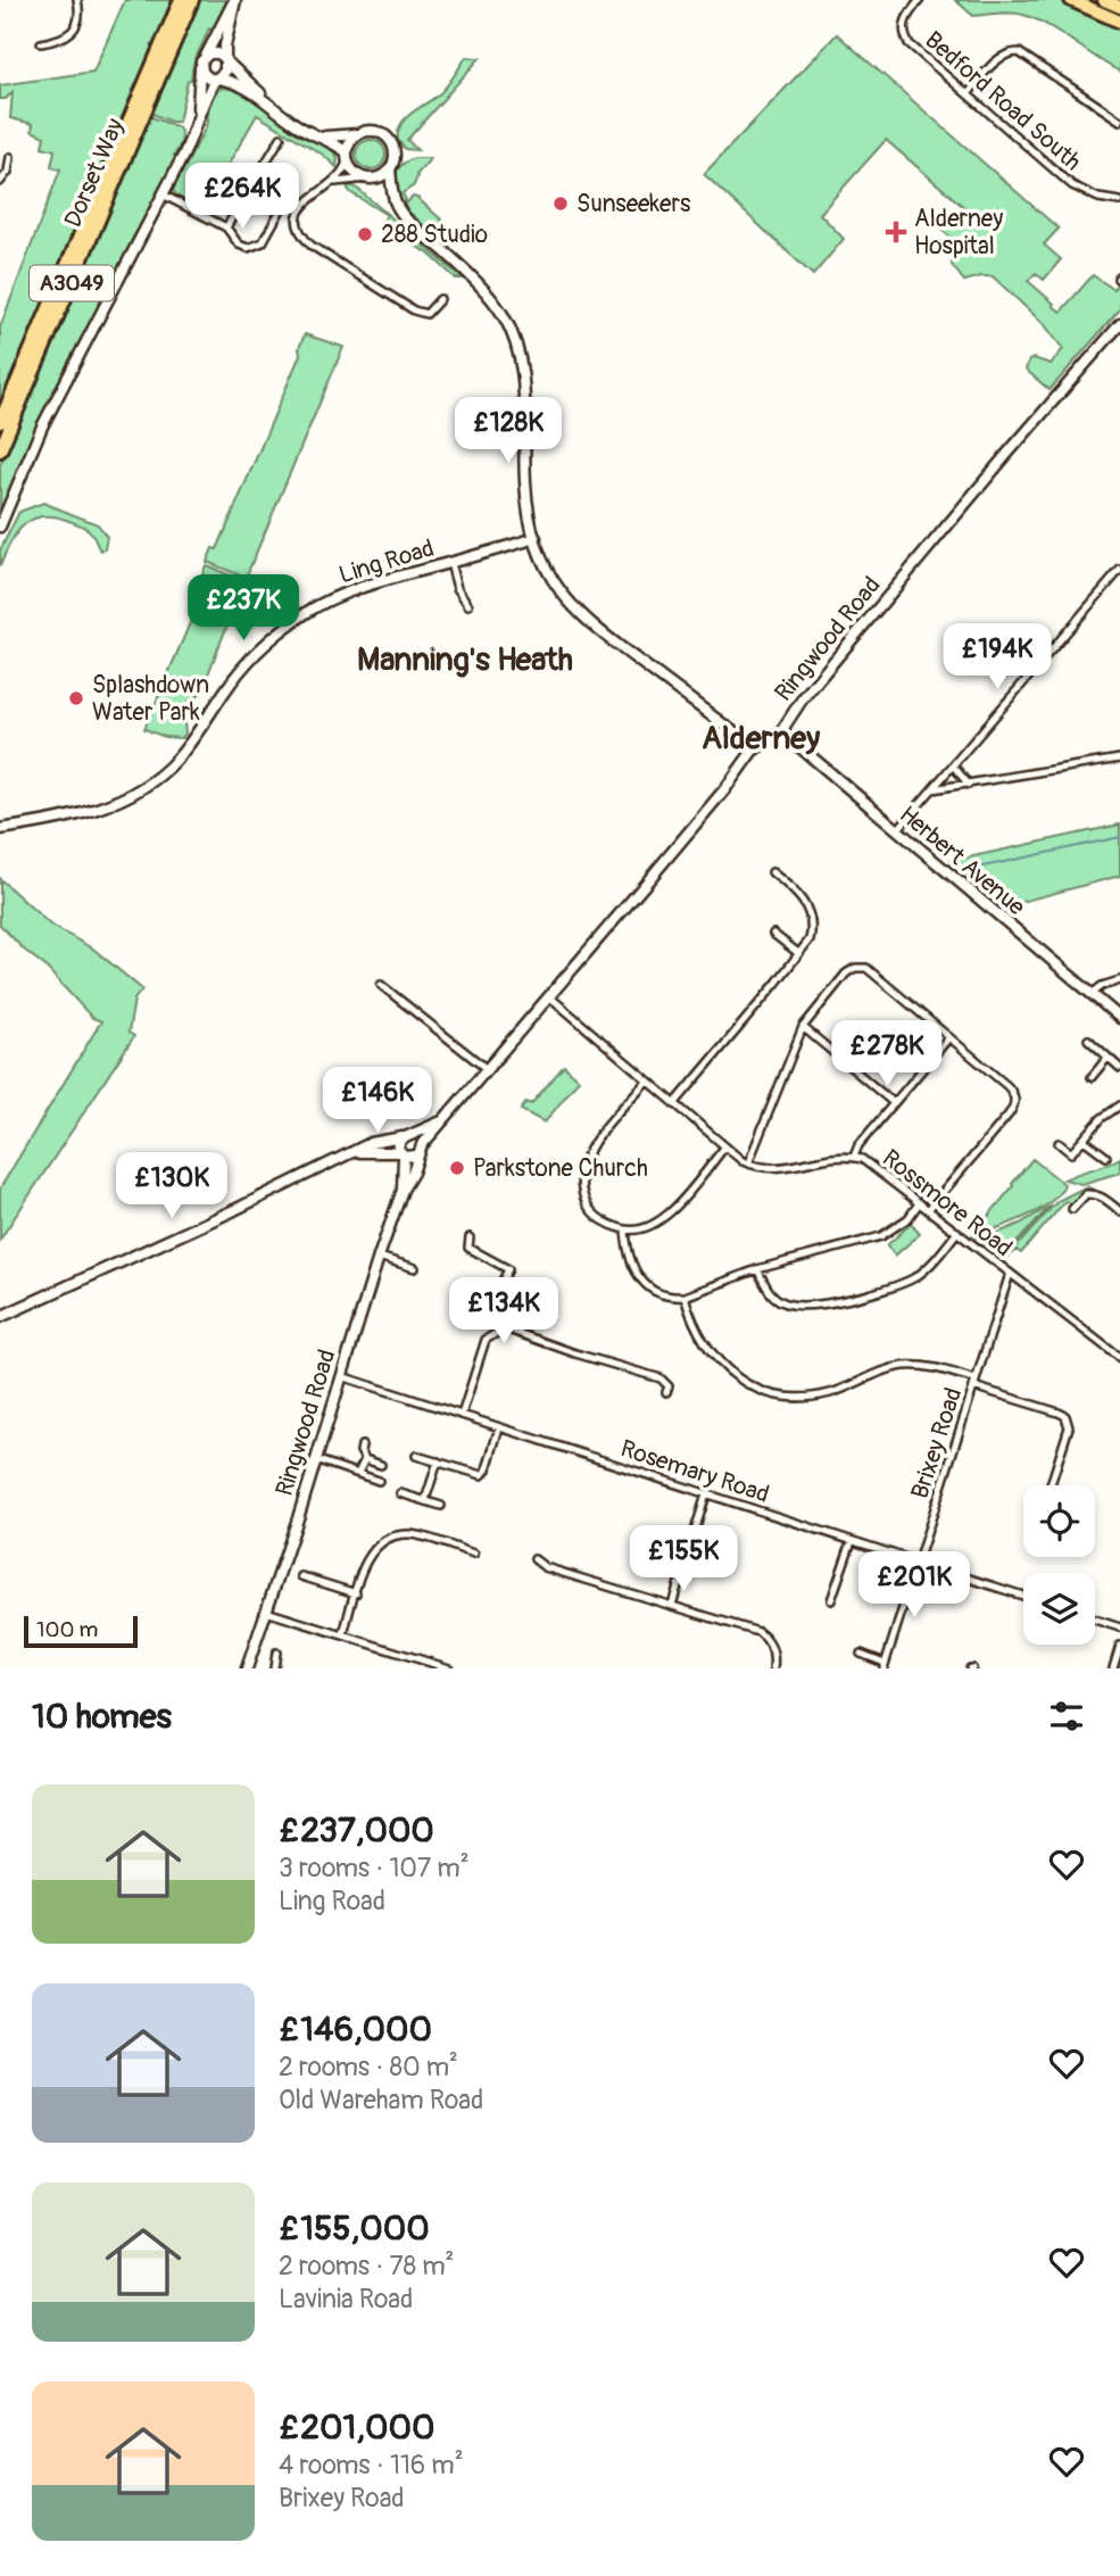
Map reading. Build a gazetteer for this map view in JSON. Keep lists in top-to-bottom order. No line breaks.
{"streets":{"highway":["Dorset Way","A3049"],"street":["Bedford Road South","Ling Road","Ringwood Road","Herbert Avenue","Rossmore Road","Brixey Road","Rosemary Road"]},"crossings":[["Ringwood Road","Herbert Avenue"],["Ringwood Road","Rossmore Road"],["Ringwood Road","Rosemary Road"],["Rossmore Road","Brixey Road"],["Brixey Road","Rosemary Road"]],"districts":["Manning's Heath","Alderney"],"places":{"other":["Sunseekers","288 Studio","Splashdown Water Park","Parkstone Church"],"health":["Alderney Hospital"]},"scale_bar":"100 m","page":{"price":["£264K","£128K","£237K","£194K","£278K","£146K","£130K","£134K","£155K","£201K"],"scale":"100 m","heading":"10 homes","list":[{"name":"£237,000","note":"3 rooms · 107 m² · Ling Road"},{"name":"£146,000","note":"2 rooms · 80 m² · Old Wareham Road"},{"name":"£155,000","note":"2 rooms · 78 m² · Lavinia Road"},{"name":"£201,000","note":"4 rooms · 116 m² · Brixey Road"}]}}
